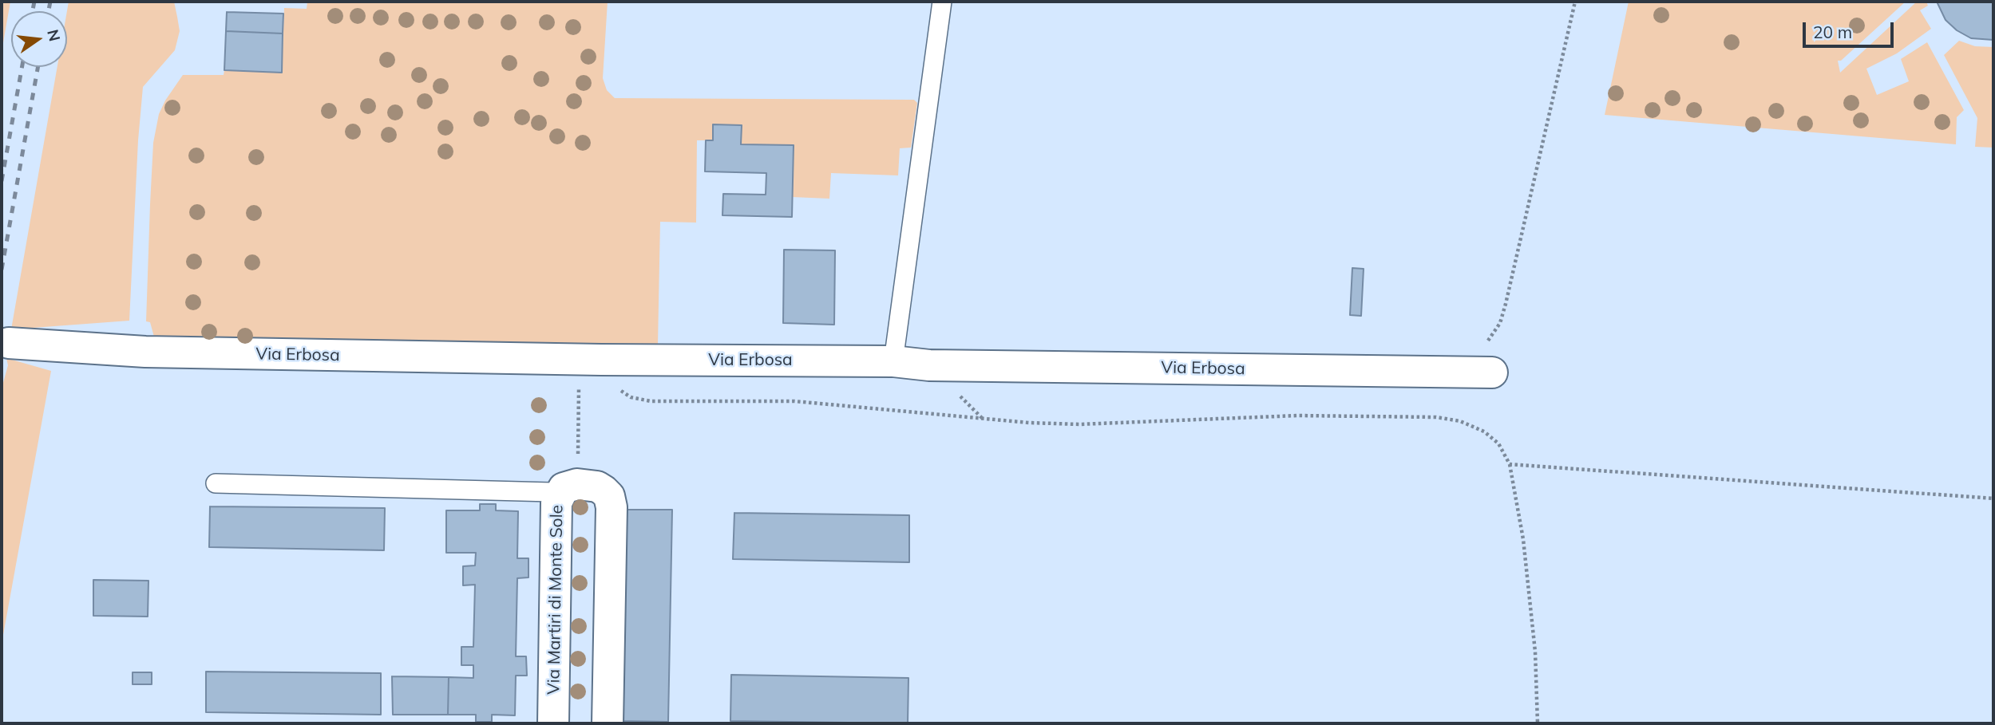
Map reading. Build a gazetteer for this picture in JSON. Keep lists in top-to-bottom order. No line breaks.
{"streets":{"street":["Via Erbosa","Via Martiri di Monte Sole"]},"scale_bar":"20 m","north":"right"}
